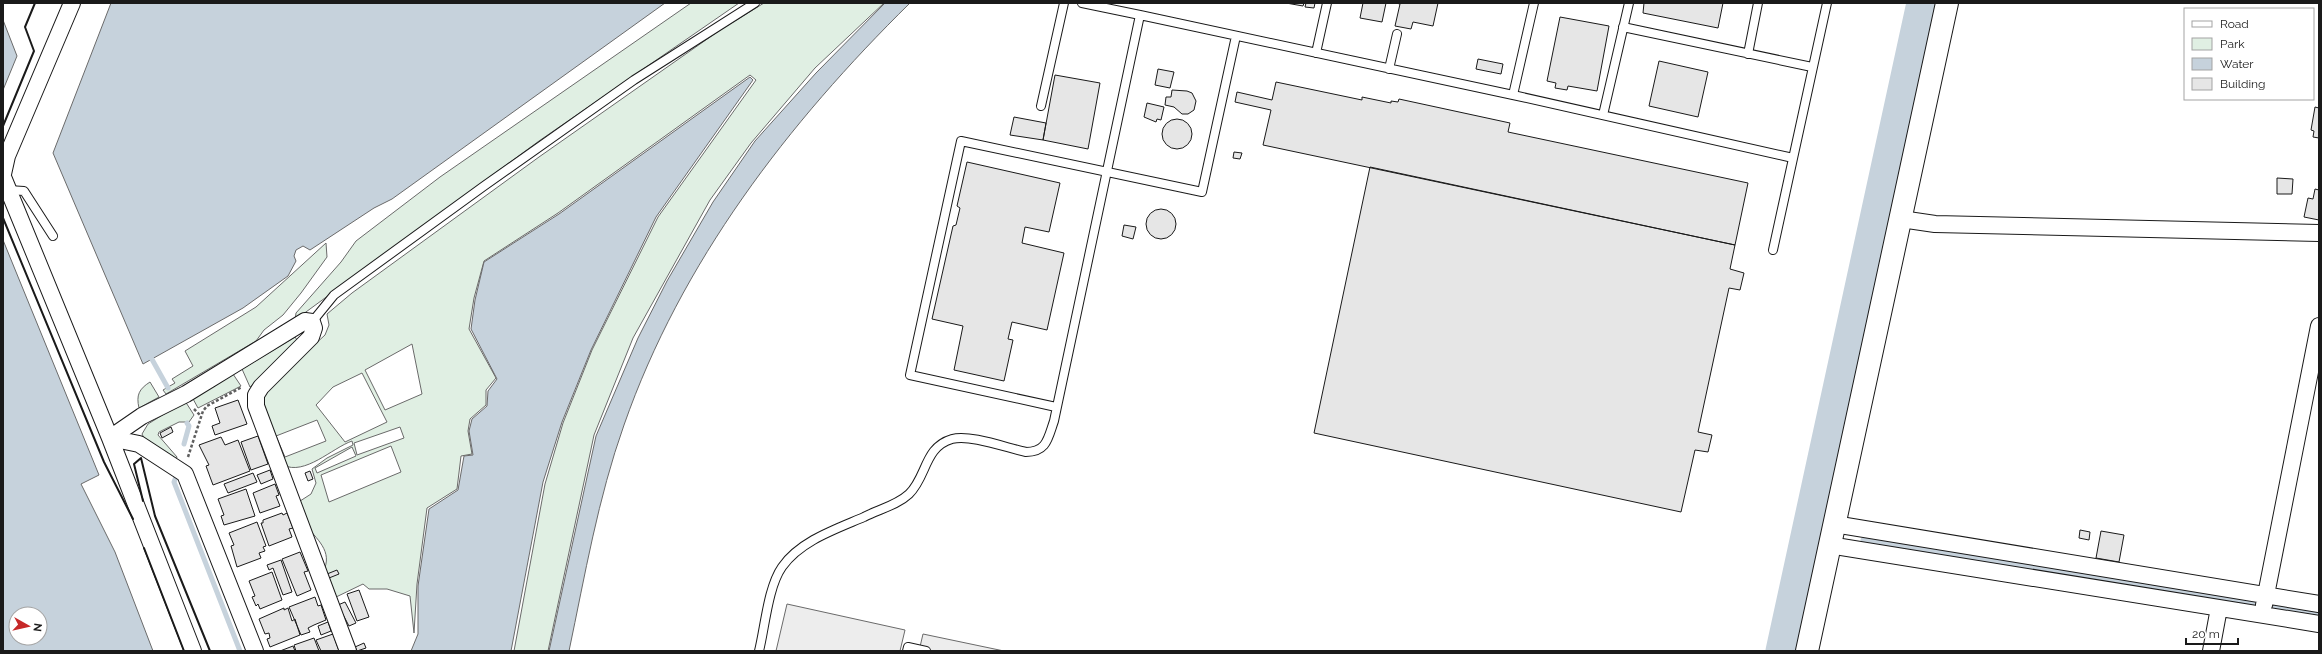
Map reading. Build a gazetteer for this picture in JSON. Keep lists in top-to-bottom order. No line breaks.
{"legend":["Road","Park","Water","Building"],"scale_bar":"20 m","north":"right"}
